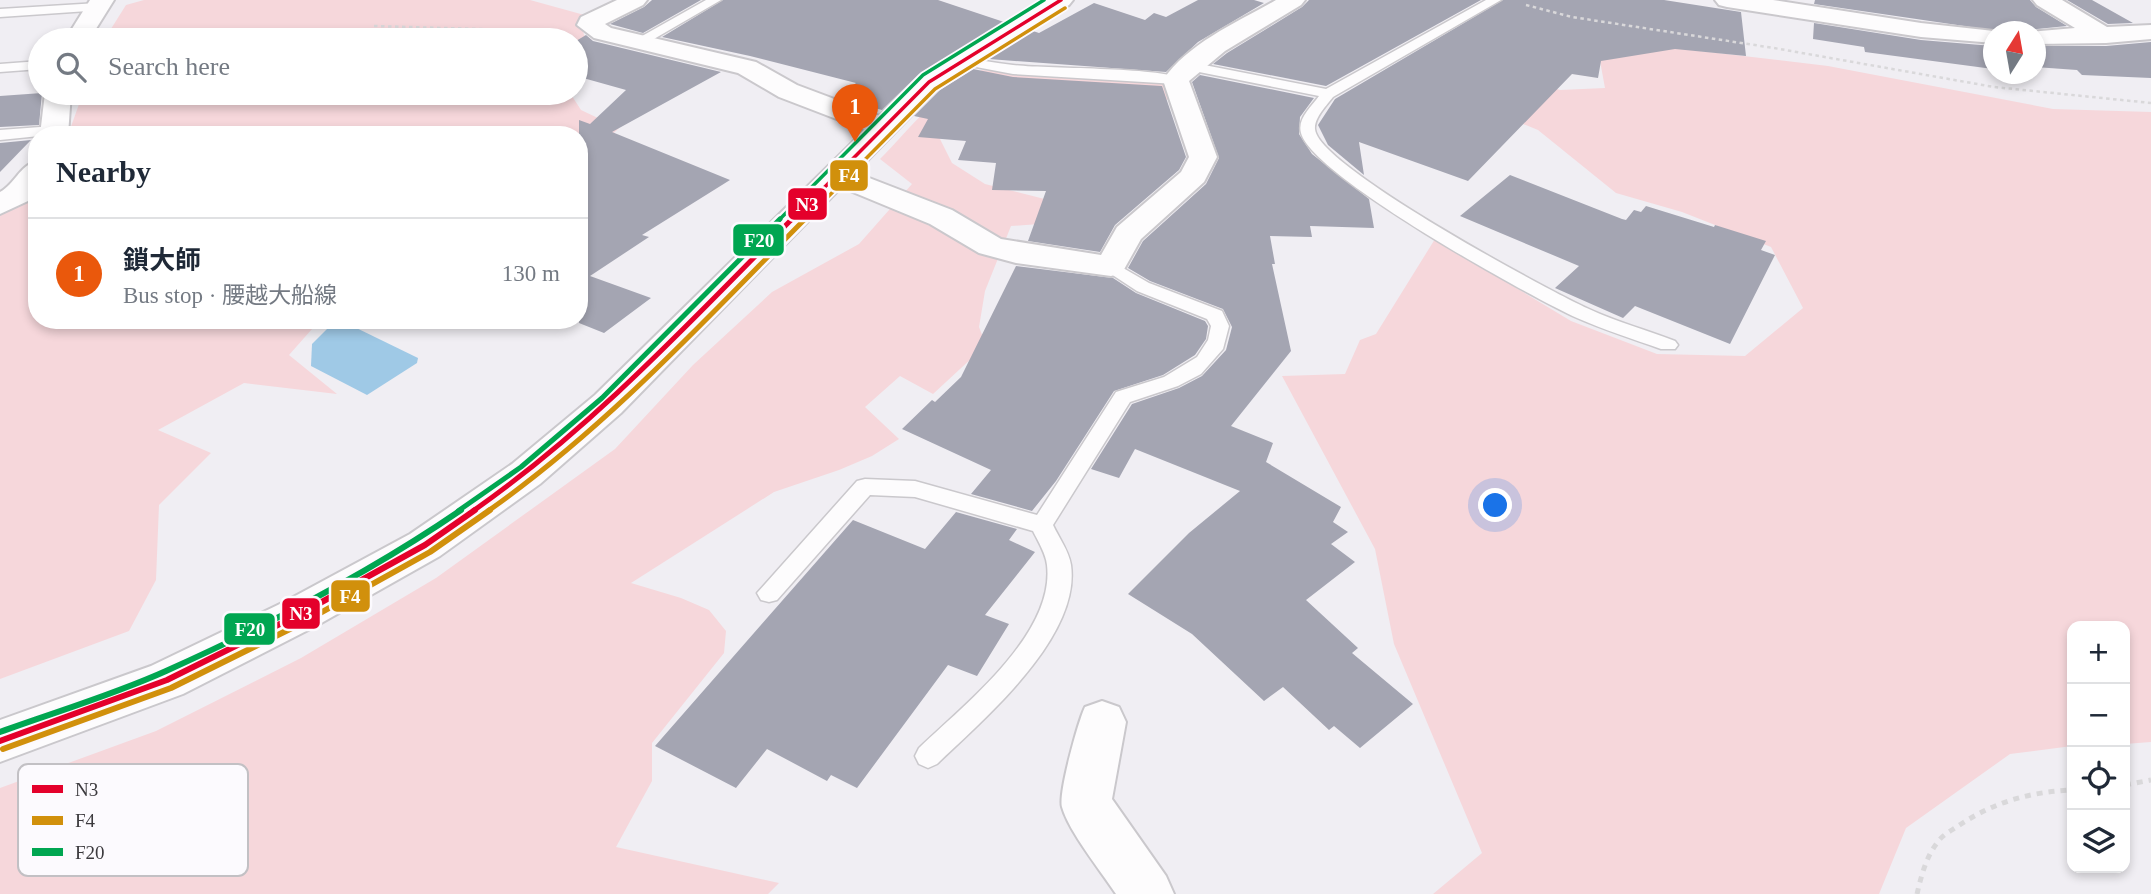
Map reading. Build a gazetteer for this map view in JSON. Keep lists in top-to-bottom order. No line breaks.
{"lines":["transit line N3","transit line F20","transit line F4"],"legend":["N3","F4","F20"],"north":"top","page":{"search":"Search here","pins":"1","heading":"Nearby","list":[{"mark":"1","name":"鎖大師","note":"Bus stop · 腰越大船線","value":"130 m"}],"map_buttons":["+","−"]}}
